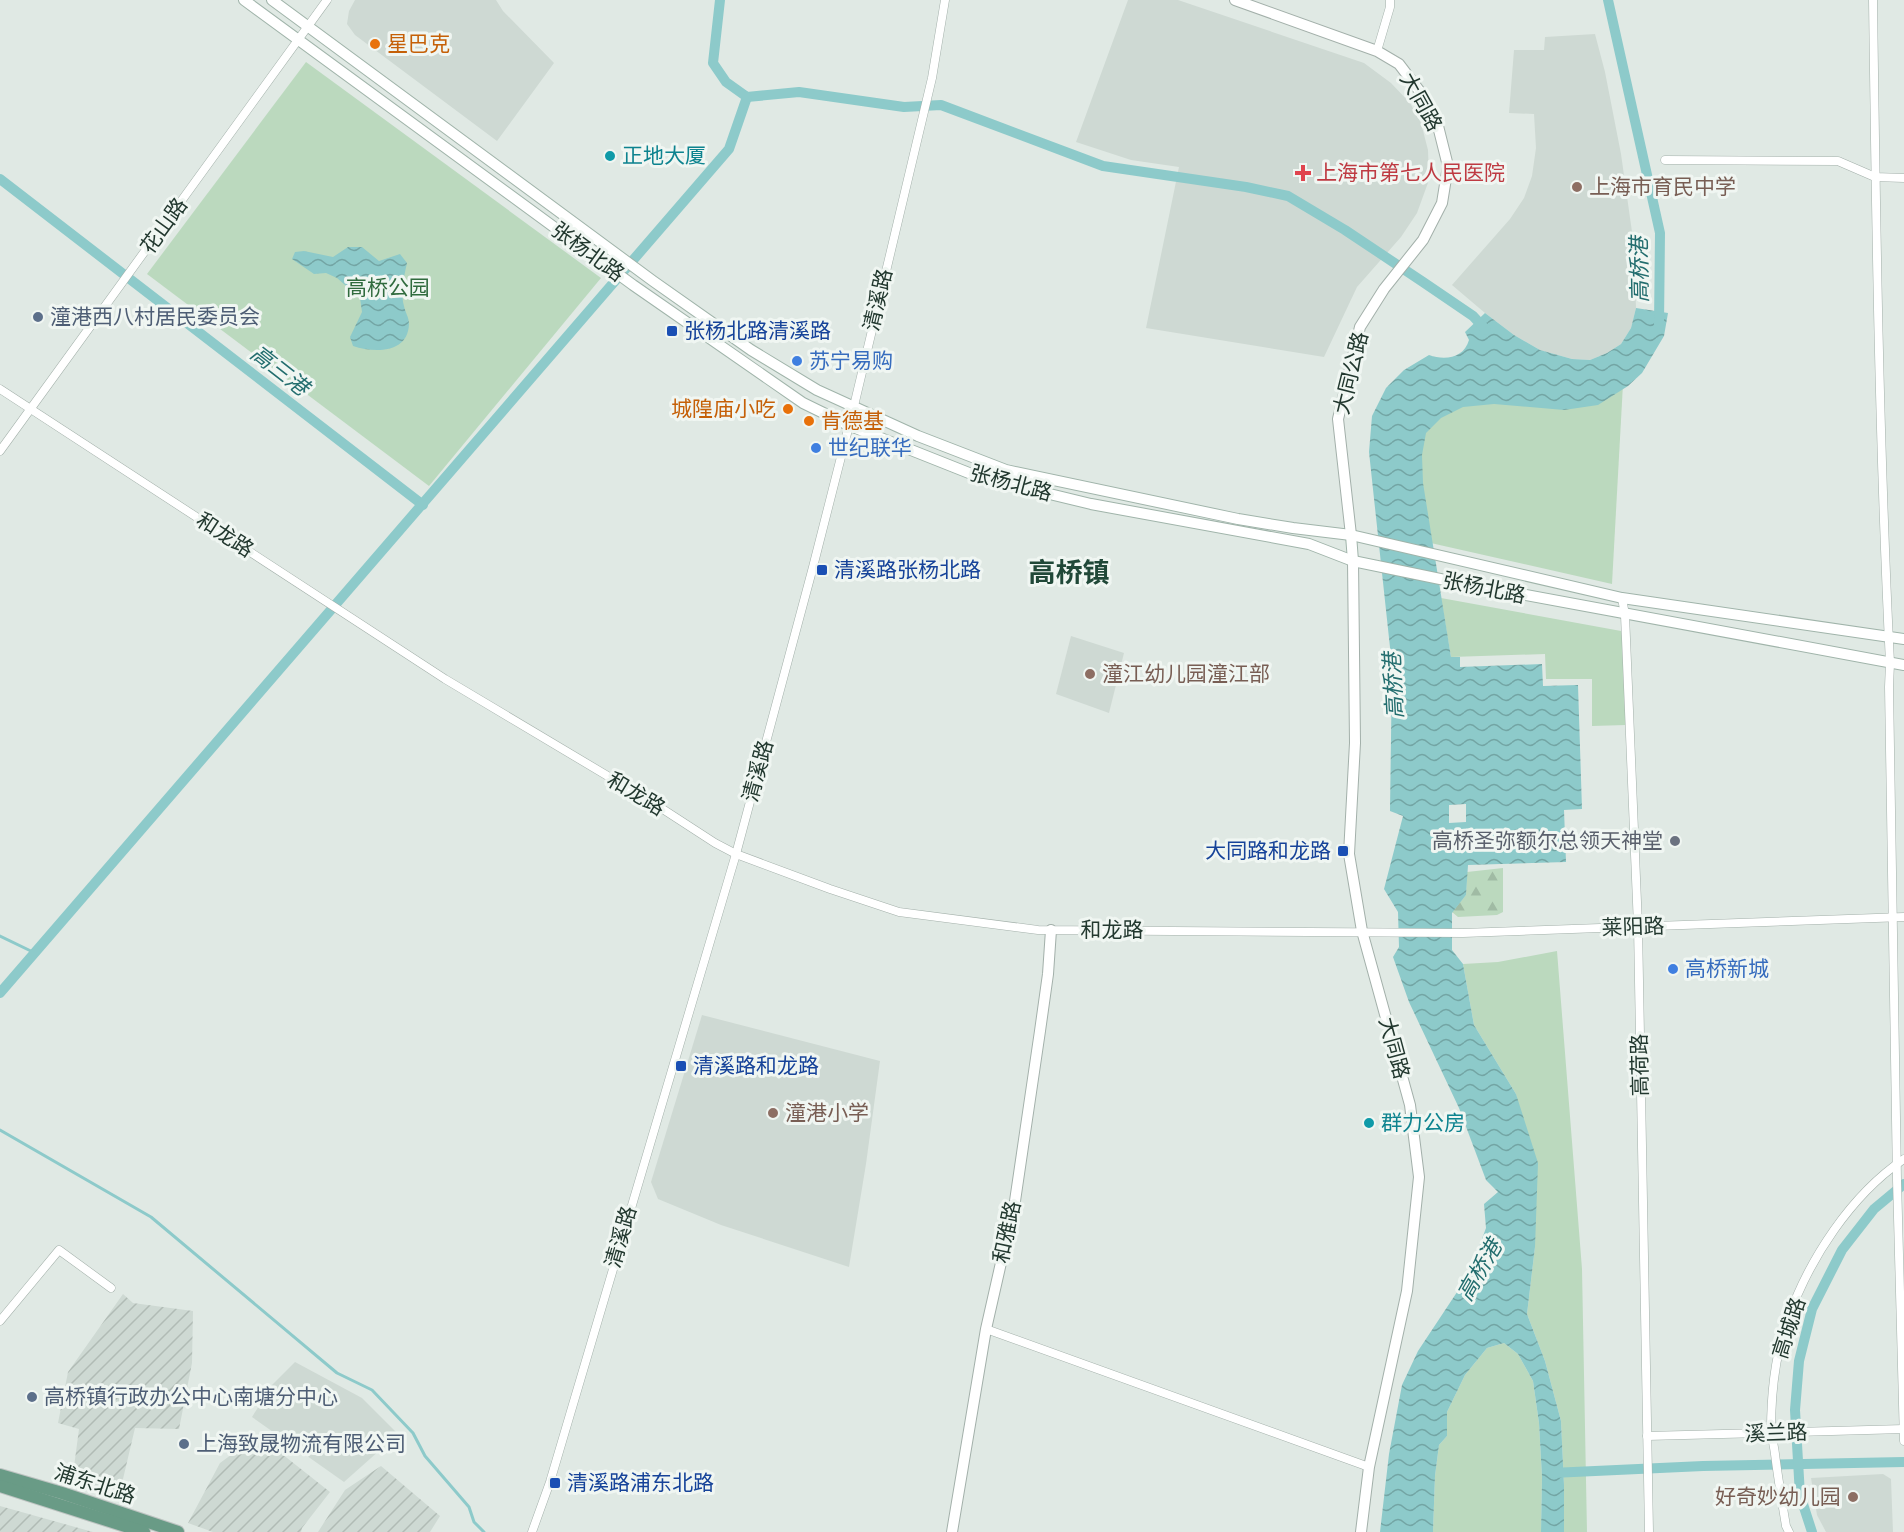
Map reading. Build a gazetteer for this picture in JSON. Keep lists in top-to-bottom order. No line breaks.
{"streets":{"main road":["大同路","张杨北路","大同公路","和雅路","浦东北路"],"street":["花山路","清溪路","和龙路","莱阳路","高荷路","高城路","溪兰路"]},"crossings":[["大同路","张杨北路"],["大同路","大同公路"],["大同路","和龙路"],["大同路","莱阳路"],["花山路","张杨北路"],["花山路","和龙路"],["张杨北路","清溪路"],["张杨北路","大同公路"],["张杨北路","高荷路"],["清溪路","和龙路"],["和龙路","莱阳路"],["和龙路","和雅路"],["莱阳路","高荷路"],["高荷路","溪兰路"],["高城路","溪兰路"]],"districts":["高桥镇"],"water":["高桥港","高三港"],"parks":["高桥公园"],"places":{"other":["星巴克","正地大厦","上海市育民中学","潼港西八村居民委员会","苏宁易购","城隍庙小吃","肯德基","世纪联华","潼江幼儿园潼江部","高桥圣弥额尔总领天神堂","高桥新城","潼港小学","群力公房","高桥镇行政办公中心南塘分中心","上海致晟物流有限公司","好奇妙幼儿园"],"health":["上海市第七人民医院"],"transit":["张杨北路清溪路","清溪路张杨北路","大同路和龙路","清溪路和龙路","清溪路浦东北路"]}}
